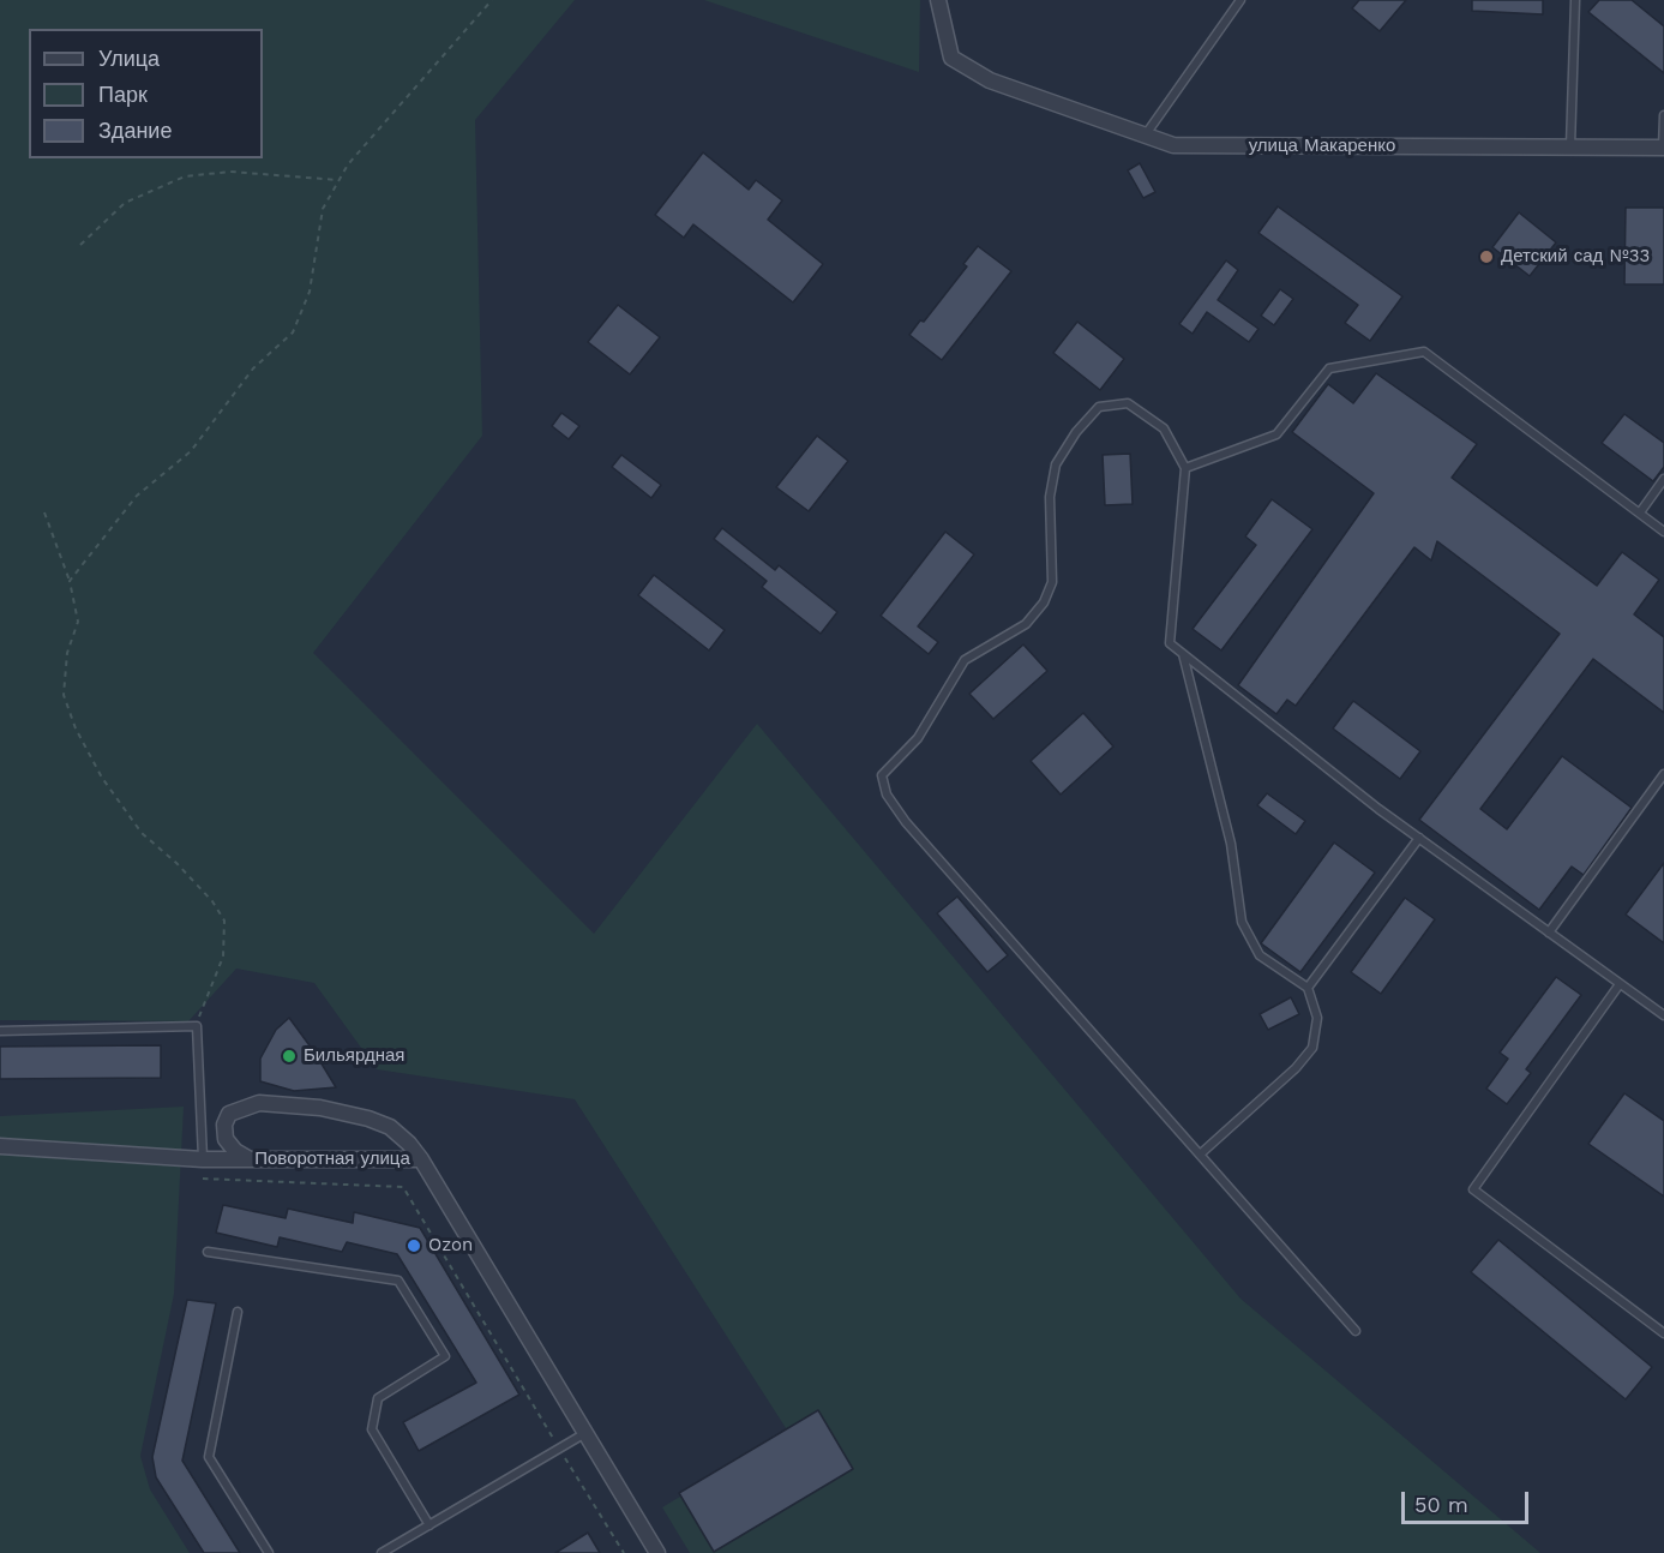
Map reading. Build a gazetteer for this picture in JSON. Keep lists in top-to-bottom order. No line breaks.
{"streets":{"street":["улица Макаренко","Поворотная улица"]},"places":["Детский сад №33","Бильярдная","Ozon"],"legend":["Улица","Парк","Здание"],"scale_bar":"50 m"}
